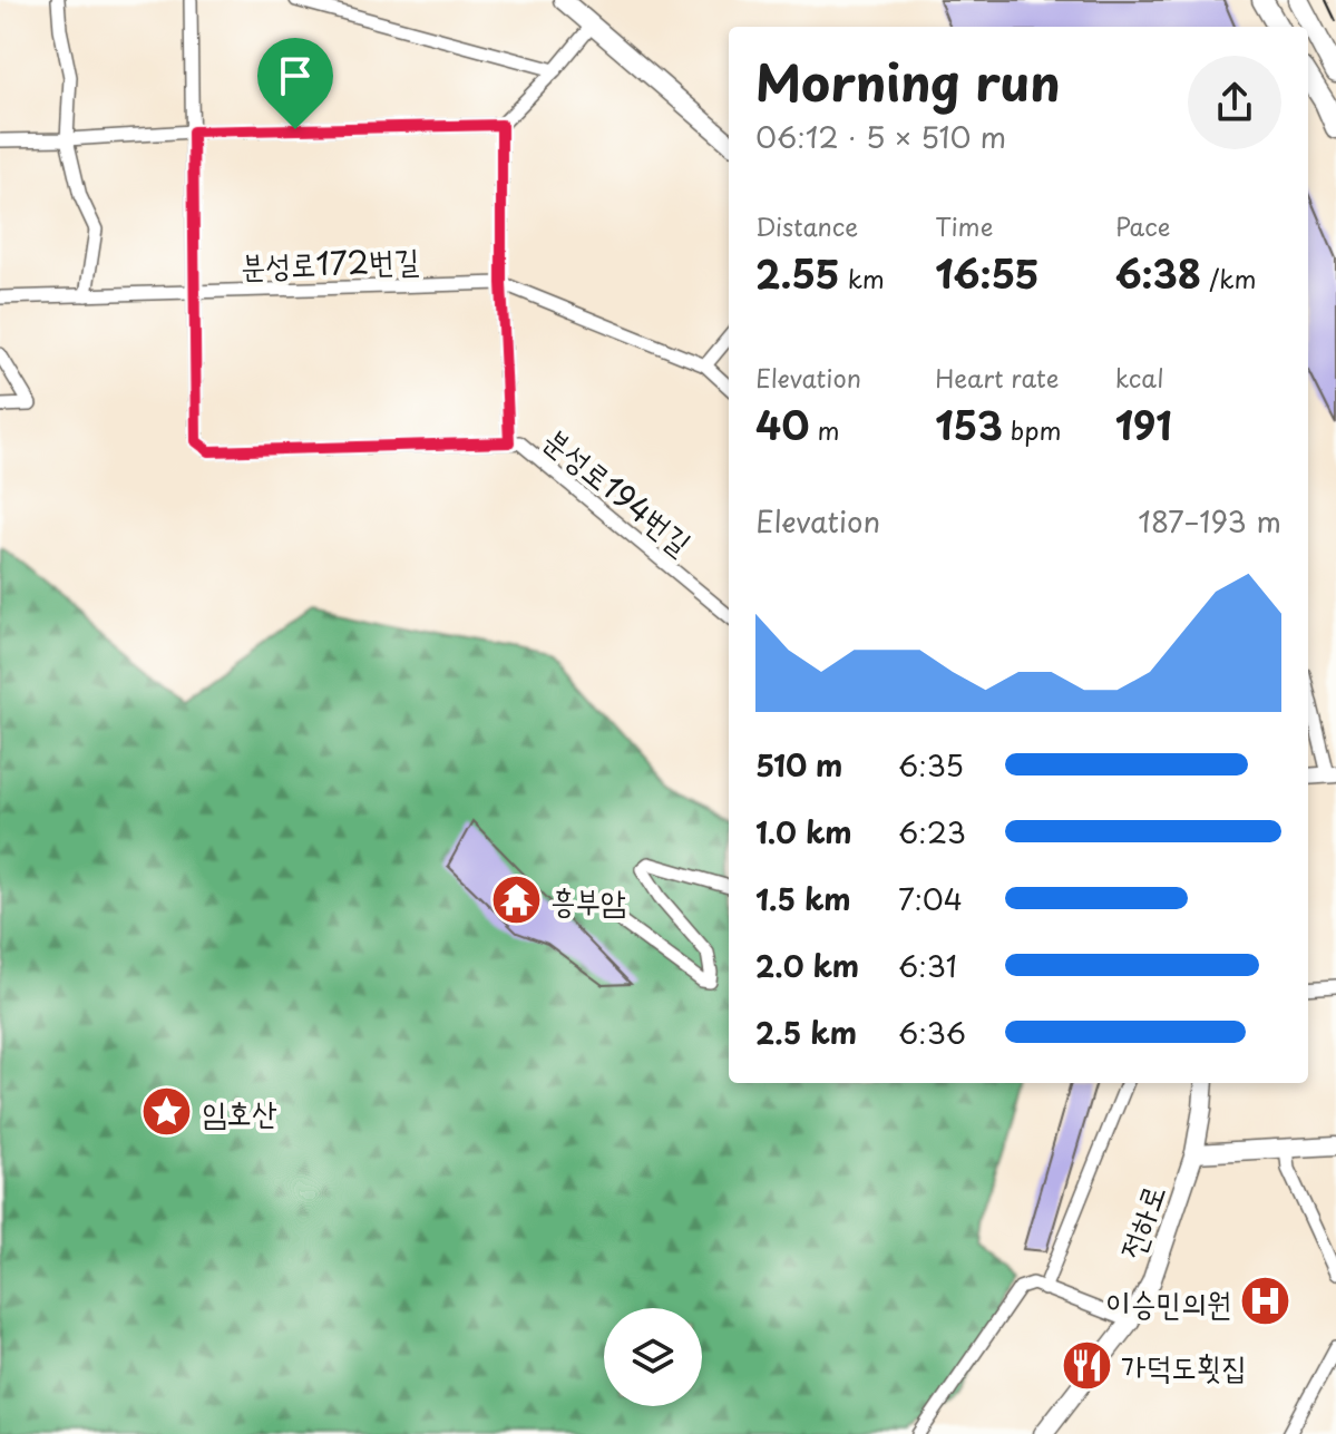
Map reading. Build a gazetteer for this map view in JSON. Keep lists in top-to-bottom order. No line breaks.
{"streets":{"main road":["전하로"],"street":["분성로172번길","분성로194번길"]},"crossings":[["분성로172번길","분성로194번길"]],"places":{"temple":["흥부암"],"place":["임호산"],"hospital":["이승민의원"],"restaurant":["가덕도횟집"]},"page":{"heading":["Morning run","06:12 · 5 × 510 m"],"stats":[["Distance","2.55 km"],["Time","16:55"],["Pace","6:38 /km"],["Elevation","40 m"],["Heart rate","153 bpm"],["kcal","191"]],"chart":["Elevation","187–193 m"],"list":[{"name":"510 m","note":"6:35"},{"name":"1.0 km","note":"6:23"},{"name":"1.5 km","note":"7:04"},{"name":"2.0 km","note":"6:31"},{"name":"2.5 km","note":"6:36"}]}}
